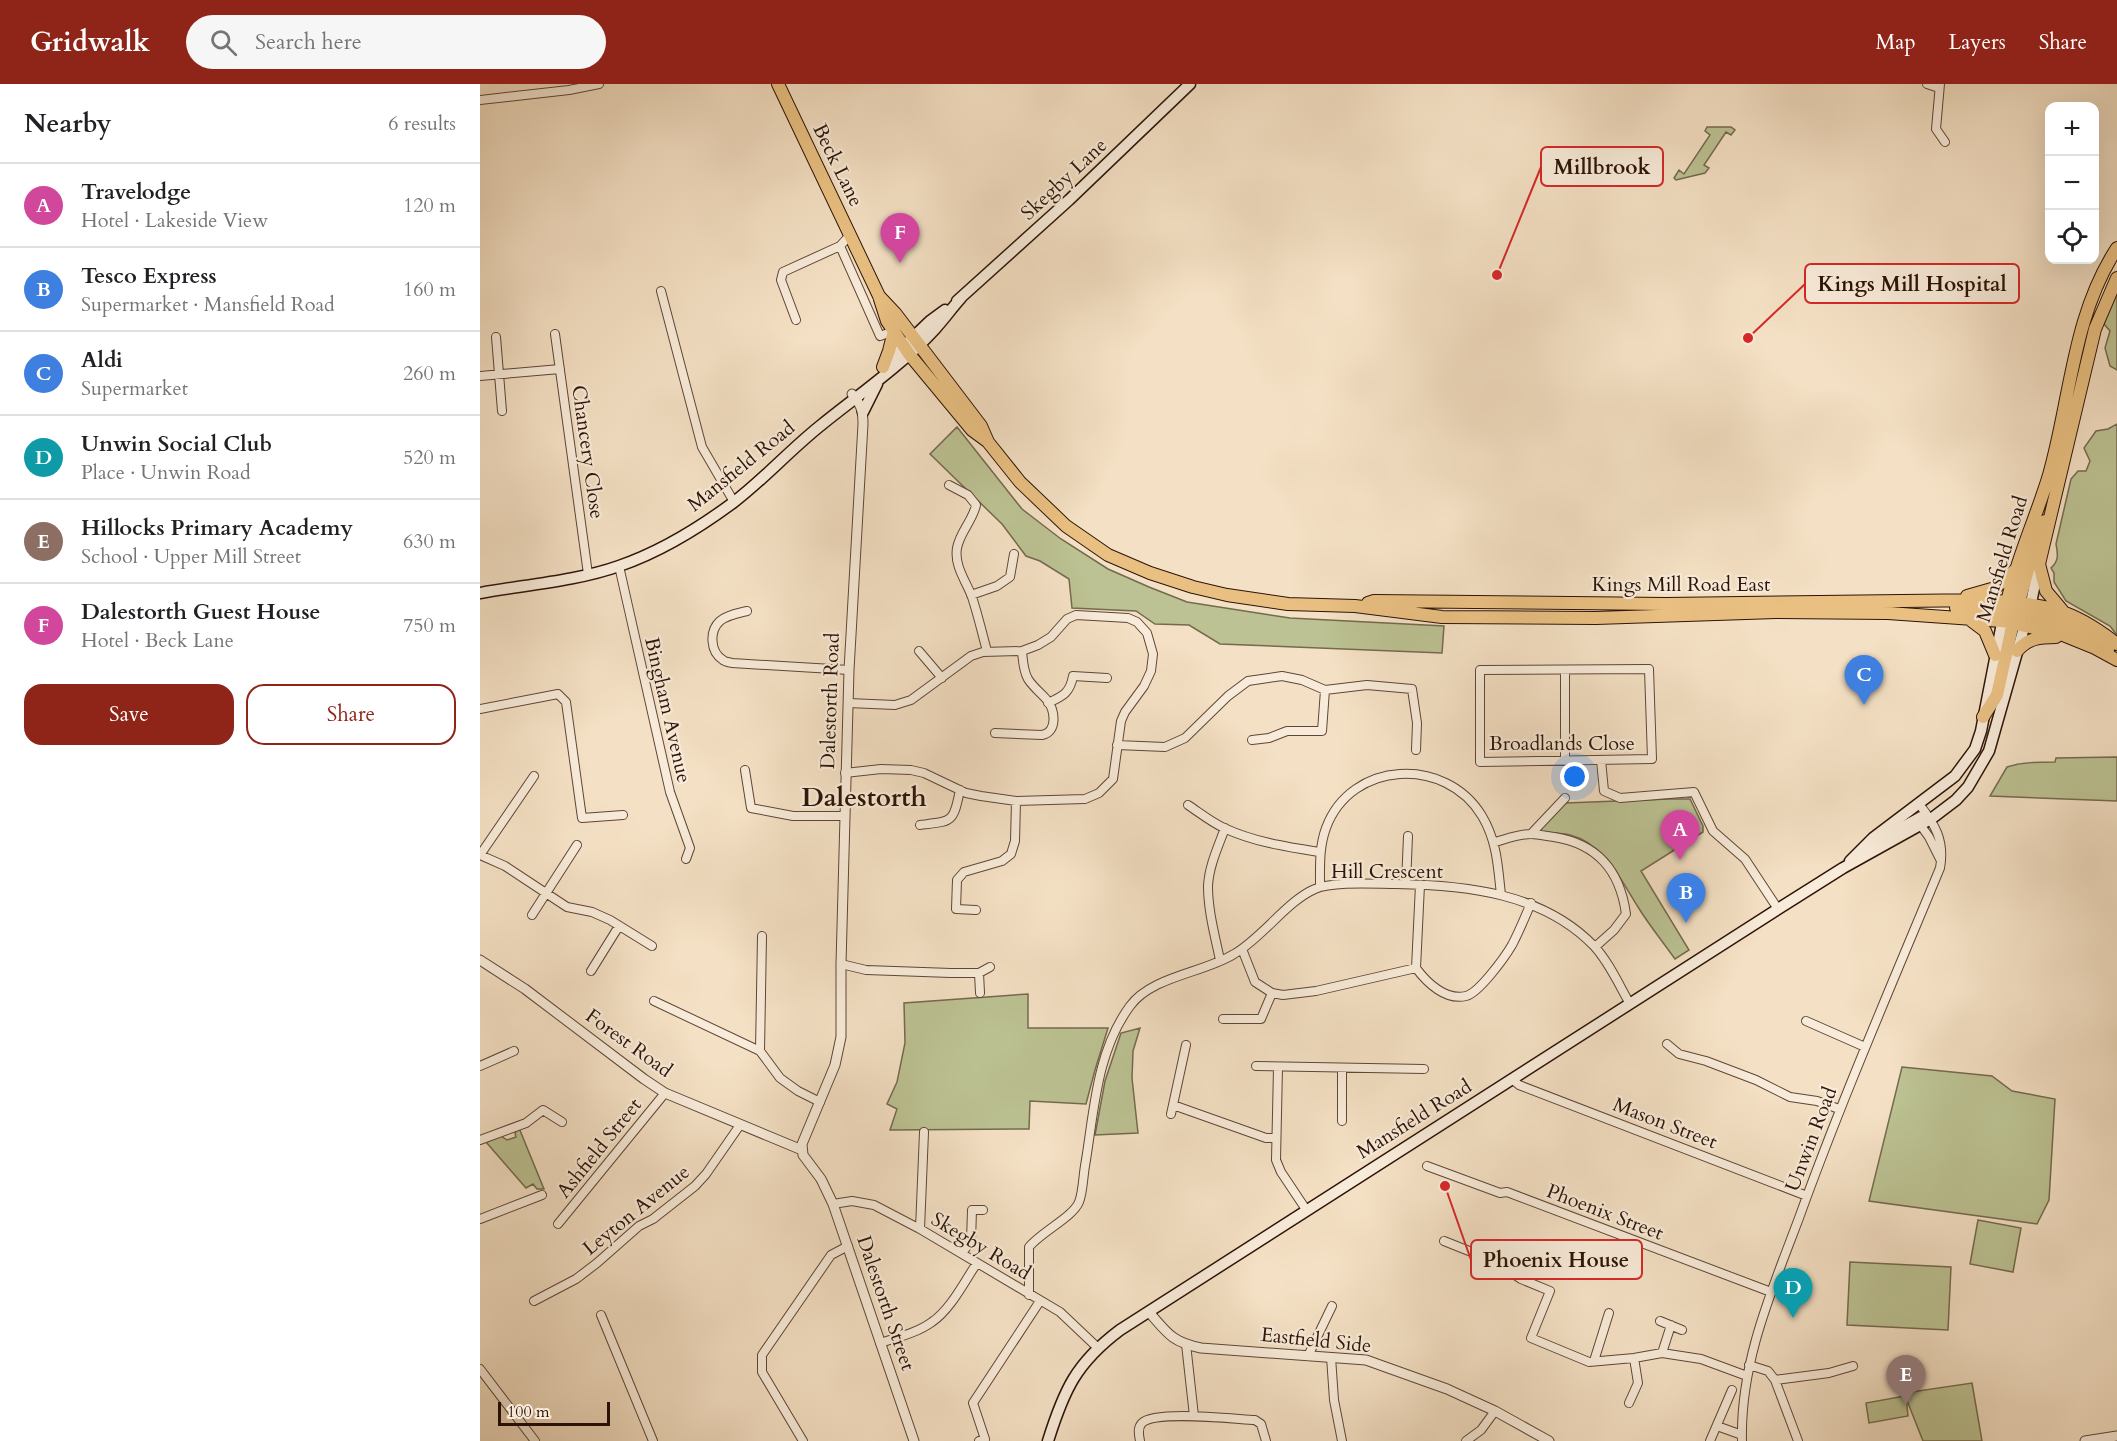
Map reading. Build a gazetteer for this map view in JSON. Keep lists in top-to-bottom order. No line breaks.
{"streets":{"highway":["Beck Lane","Mansfield Road","Kings Mill Road East"],"main road":["Skegby Lane"],"street":["Chancery Close","Dalestorth Road","Bingham Avenue","Broadlands Close","Hill Crescent","Forest Road","Mason Street","Unwin Road","Ashfield Street","Leyton Avenue","Phoenix Street","Skegby Road","Dalestorth Street","Eastfield Side"]},"crossings":[["Beck Lane","Skegby Lane"],["Beck Lane","Mansfield Road"],["Beck Lane","Kings Mill Road East"],["Skegby Lane","Mansfield Road"],["Skegby Lane","Kings Mill Road East"],["Chancery Close","Mansfield Road"],["Mansfield Road","Kings Mill Road East"],["Mansfield Road","Dalestorth Road"],["Mansfield Road","Bingham Avenue"],["Mansfield Road","Hill Crescent"],["Mansfield Road","Mason Street"],["Mansfield Road","Unwin Road"],["Mansfield Road","Skegby Road"],["Mansfield Road","Eastfield Side"],["Dalestorth Road","Forest Road"],["Dalestorth Road","Dalestorth Street"],["Hill Crescent","Skegby Road"],["Forest Road","Ashfield Street"],["Forest Road","Leyton Avenue"],["Forest Road","Dalestorth Street"],["Mason Street","Unwin Road"],["Unwin Road","Phoenix Street"],["Skegby Road","Dalestorth Street"]],"districts":["Dalestorth"],"places":["Millbrook","Kings Mill Hospital","Phoenix House"],"scale_bar":"100 m","page":{"header":"Gridwalk","search":"Search here","nav":["Map","Layers","Share"],"heading":["Nearby","6 results"],"map_buttons":["+","−"],"list":[{"mark":"A","name":"Travelodge","note":"Hotel · Lakeside View","value":"120 m"},{"mark":"B","name":"Tesco Express","note":"Supermarket · Mansfield Road","value":"160 m"},{"mark":"C","name":"Aldi","note":"Supermarket","value":"260 m"},{"mark":"D","name":"Unwin Social Club","note":"Place · Unwin Road","value":"520 m"},{"mark":"E","name":"Hillocks Primary Academy","note":"School · Upper Mill Street","value":"630 m"},{"mark":"F","name":"Dalestorth Guest House","note":"Hotel · Beck Lane","value":"750 m"}],"pins":["F","C","A","B","D","E"],"buttons":["Save","Share"],"scale":"100 m"}}
